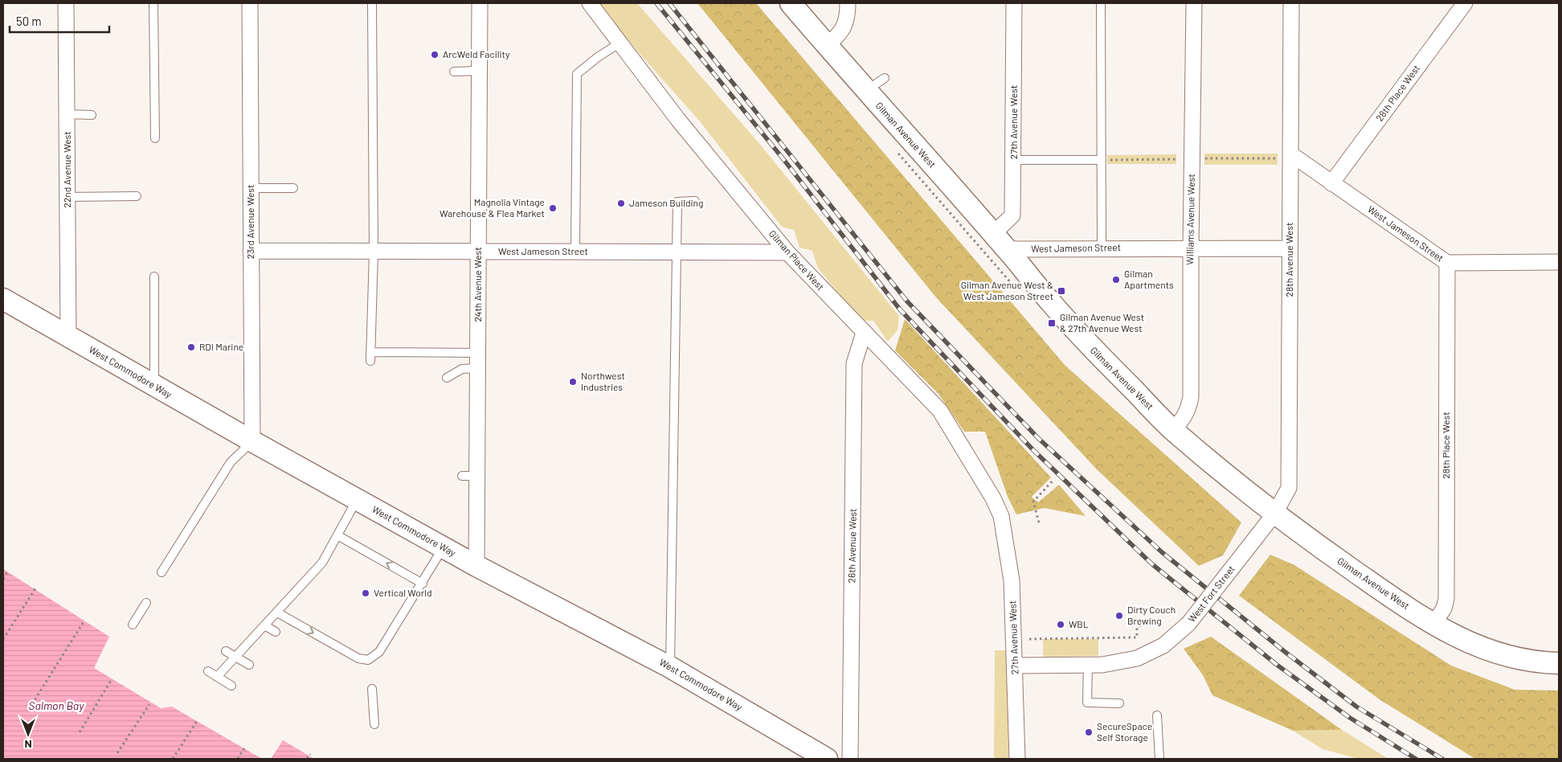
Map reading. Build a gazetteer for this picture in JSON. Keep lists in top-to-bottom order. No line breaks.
{"streets":{"main road":["Gilman Avenue West","West Commodore Way"],"street":["28th Place West","27th Avenue West","22nd Avenue West","Williams Avenue West","23rd Avenue West","West Jameson Street","28th Avenue West","Gilman Place West","24th Avenue West","26th Avenue West","West Fort Street"]},"crossings":[["28th Place West","Gilman Avenue West"],["28th Place West","West Jameson Street"],["27th Avenue West","Gilman Avenue West"],["27th Avenue West","West Jameson Street"],["27th Avenue West","Gilman Place West"],["27th Avenue West","West Fort Street"],["Gilman Avenue West","Williams Avenue West"],["Gilman Avenue West","West Jameson Street"],["Gilman Avenue West","28th Avenue West"],["Gilman Avenue West","West Fort Street"],["22nd Avenue West","West Commodore Way"],["Williams Avenue West","West Jameson Street"],["23rd Avenue West","West Jameson Street"],["23rd Avenue West","West Commodore Way"],["West Jameson Street","28th Avenue West"],["West Jameson Street","Gilman Place West"],["West Jameson Street","24th Avenue West"],["28th Avenue West","West Fort Street"],["Gilman Place West","26th Avenue West"],["24th Avenue West","West Commodore Way"]],"water":["Salmon Bay"],"places":{"other":["ArcWeld Facility","Jameson Building","Magnolia Vintage Warehouse & Flea Market","Gilman Apartments","RDI Marine","Northwest Industries","Vertical World","Dirty Couch Brewing","WBL","SecureSpace Self Storage"],"transit":["Gilman Avenue West & West Jameson Street","Gilman Avenue West & 27th Avenue West"]},"scale_bar":"50 m","north":"bottom"}
